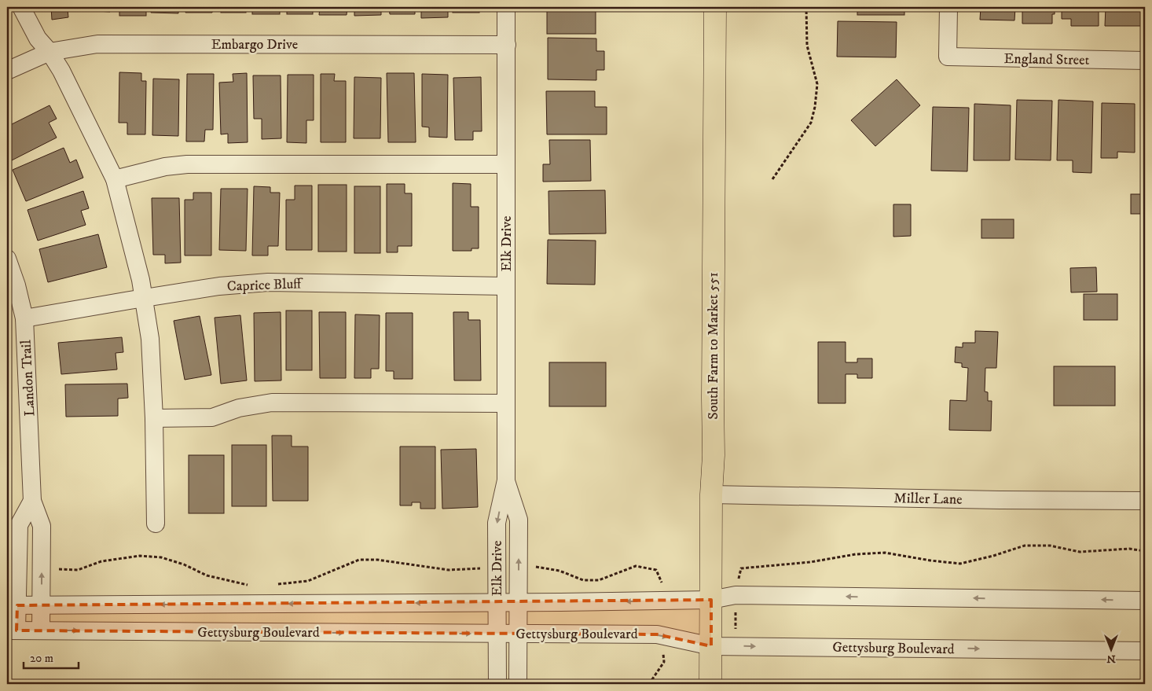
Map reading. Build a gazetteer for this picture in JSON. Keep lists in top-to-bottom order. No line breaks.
{"streets":{"main road":["South Farm to Market 551"],"street":["Embargo Drive","England Street","Elk Drive","Caprice Bluff","Landon Trail","Miller Lane","Gettysburg Boulevard"]},"crossings":[["Embargo Drive","Elk Drive"],["Elk Drive","Caprice Bluff"],["Elk Drive","Gettysburg Boulevard"],["Caprice Bluff","Landon Trail"],["South Farm to Market 551","Miller Lane"],["South Farm to Market 551","Gettysburg Boulevard"],["Landon Trail","Gettysburg Boulevard"]],"scale_bar":"20 m","north":"bottom"}
